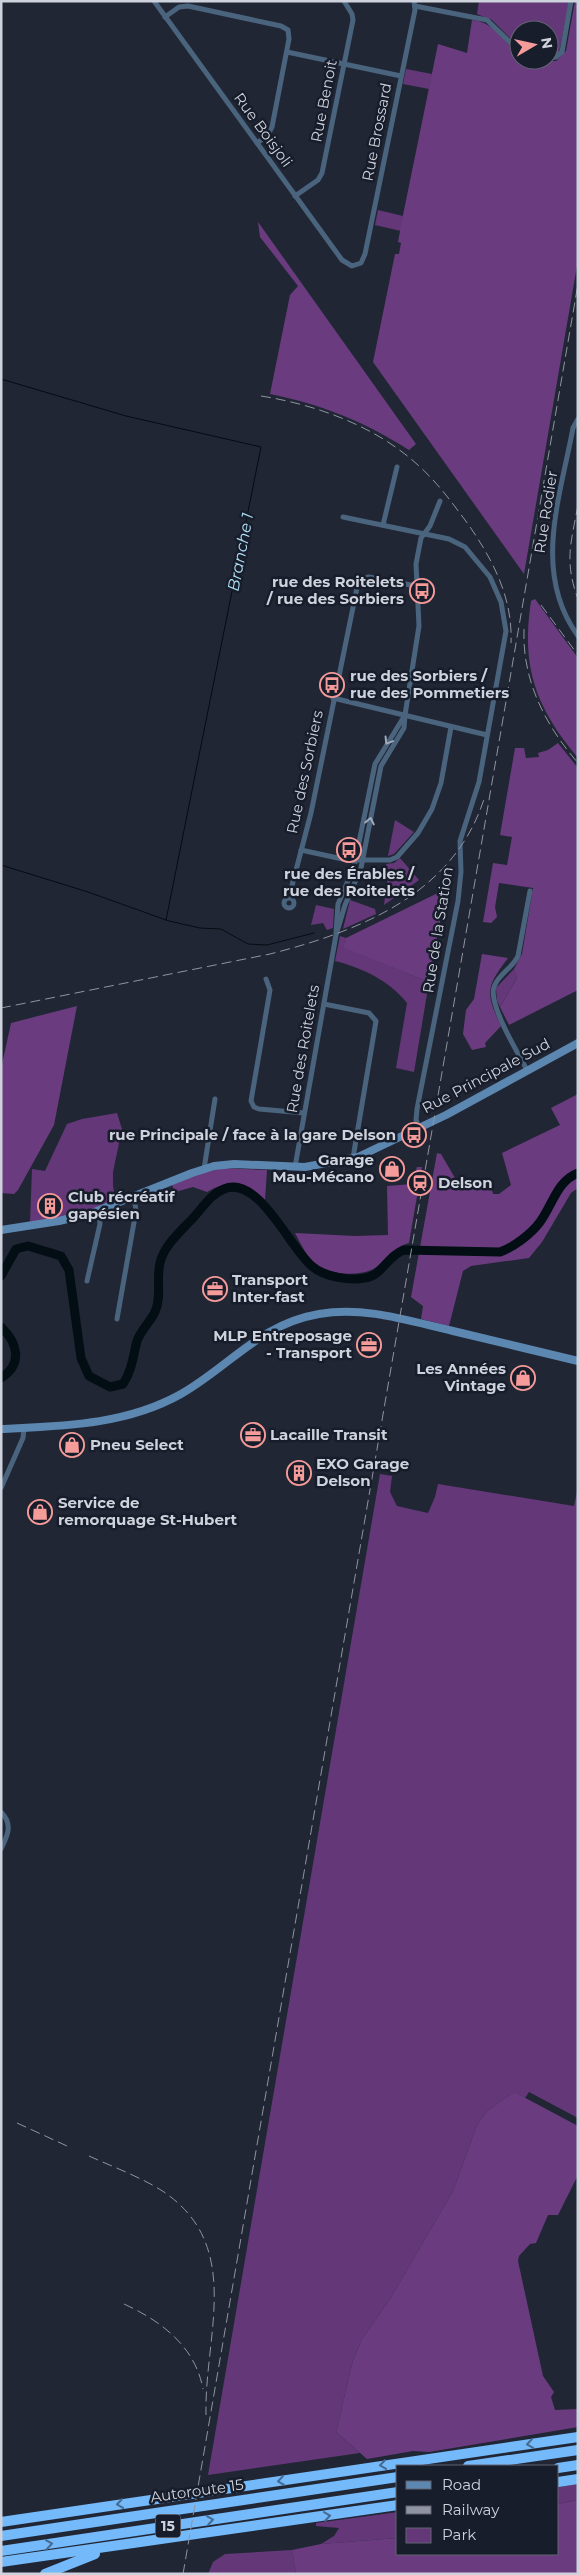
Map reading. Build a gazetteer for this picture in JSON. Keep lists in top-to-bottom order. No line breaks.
{"streets":{"highway":["Autoroute 15","15"],"street":["Rue Benoit","Rue Boisjoli","Rue Brossard","Rue Rodier","Rue des Sorbiers","Rue de la Station","Rue des Roitelets","Rue Principale Sud"]},"crossings":[["Rue Benoit","Rue Boisjoli"],["Rue Boisjoli","Rue Brossard"],["Rue des Sorbiers","Rue des Roitelets"],["Rue de la Station","Rue des Roitelets"],["Rue de la Station","Rue Principale Sud"],["Rue des Roitelets","Rue Principale Sud"]],"water":["Branche 1"],"places":{"bus stop":["rue des Roitelets / rue des Sorbiers","rue des Sorbiers / rue des Pommetiers","rue des Érables / rue des Roitelets","rue Principale / face à la gare Delson"],"shop":["Garage Mau-Mécano","Les Années Vintage","Pneu Select","Service de remorquage St-Hubert"],"station":["Delson"],"building":["Club récréatif gapésien","EXO Garage Delson"],"office":["Transport Inter-fast","MLP Entreposage - Transport","Lacaille Transit"]},"legend":["Road","Railway","Park"],"north":"right"}
